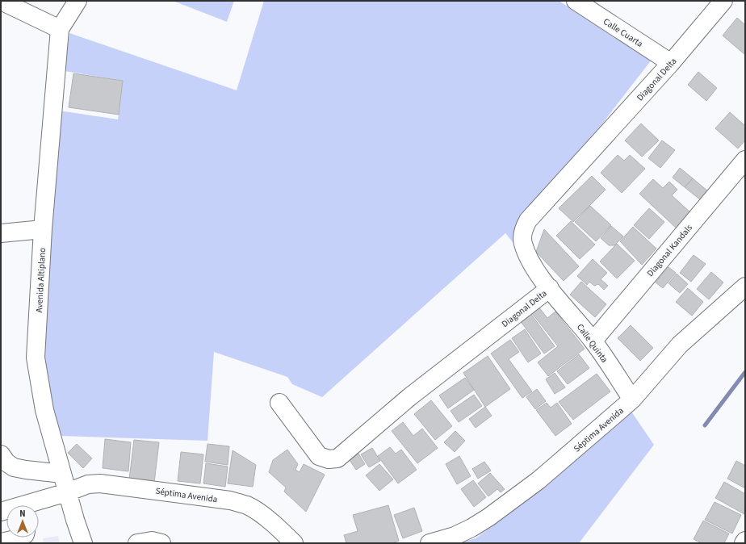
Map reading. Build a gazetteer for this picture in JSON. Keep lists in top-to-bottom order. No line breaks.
{"streets":{"street":["Calle Cuarta","Diagonal Delta","Diagonal Kandals","Avenida Altiplano","Calle Quinta","Séptima Avenida"]},"crossings":[["Calle Cuarta","Diagonal Delta"],["Diagonal Delta","Calle Quinta"],["Diagonal Kandals","Calle Quinta"],["Avenida Altiplano","Séptima Avenida"],["Calle Quinta","Séptima Avenida"]],"north":"top"}
